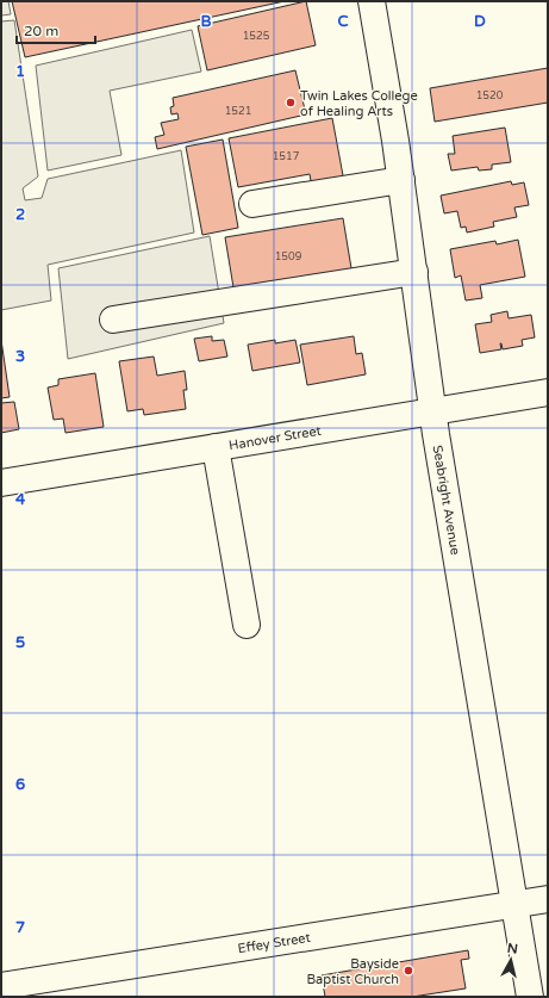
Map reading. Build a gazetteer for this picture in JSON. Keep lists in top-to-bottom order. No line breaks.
{"streets":{"street":["Hanover Street","Seabright Avenue","Effey Street"]},"crossings":[["Hanover Street","Seabright Avenue"],["Seabright Avenue","Effey Street"]],"places":["Twin Lakes College of Healing Arts","Bayside Baptist Church"],"house_numbers":["1525","1520","1521","1517","1509"],"scale_bar":"20 m","north":"top","grid":{"columns":["B","C","D"],"rows":["1","2","3","4","5","6","7"]}}
